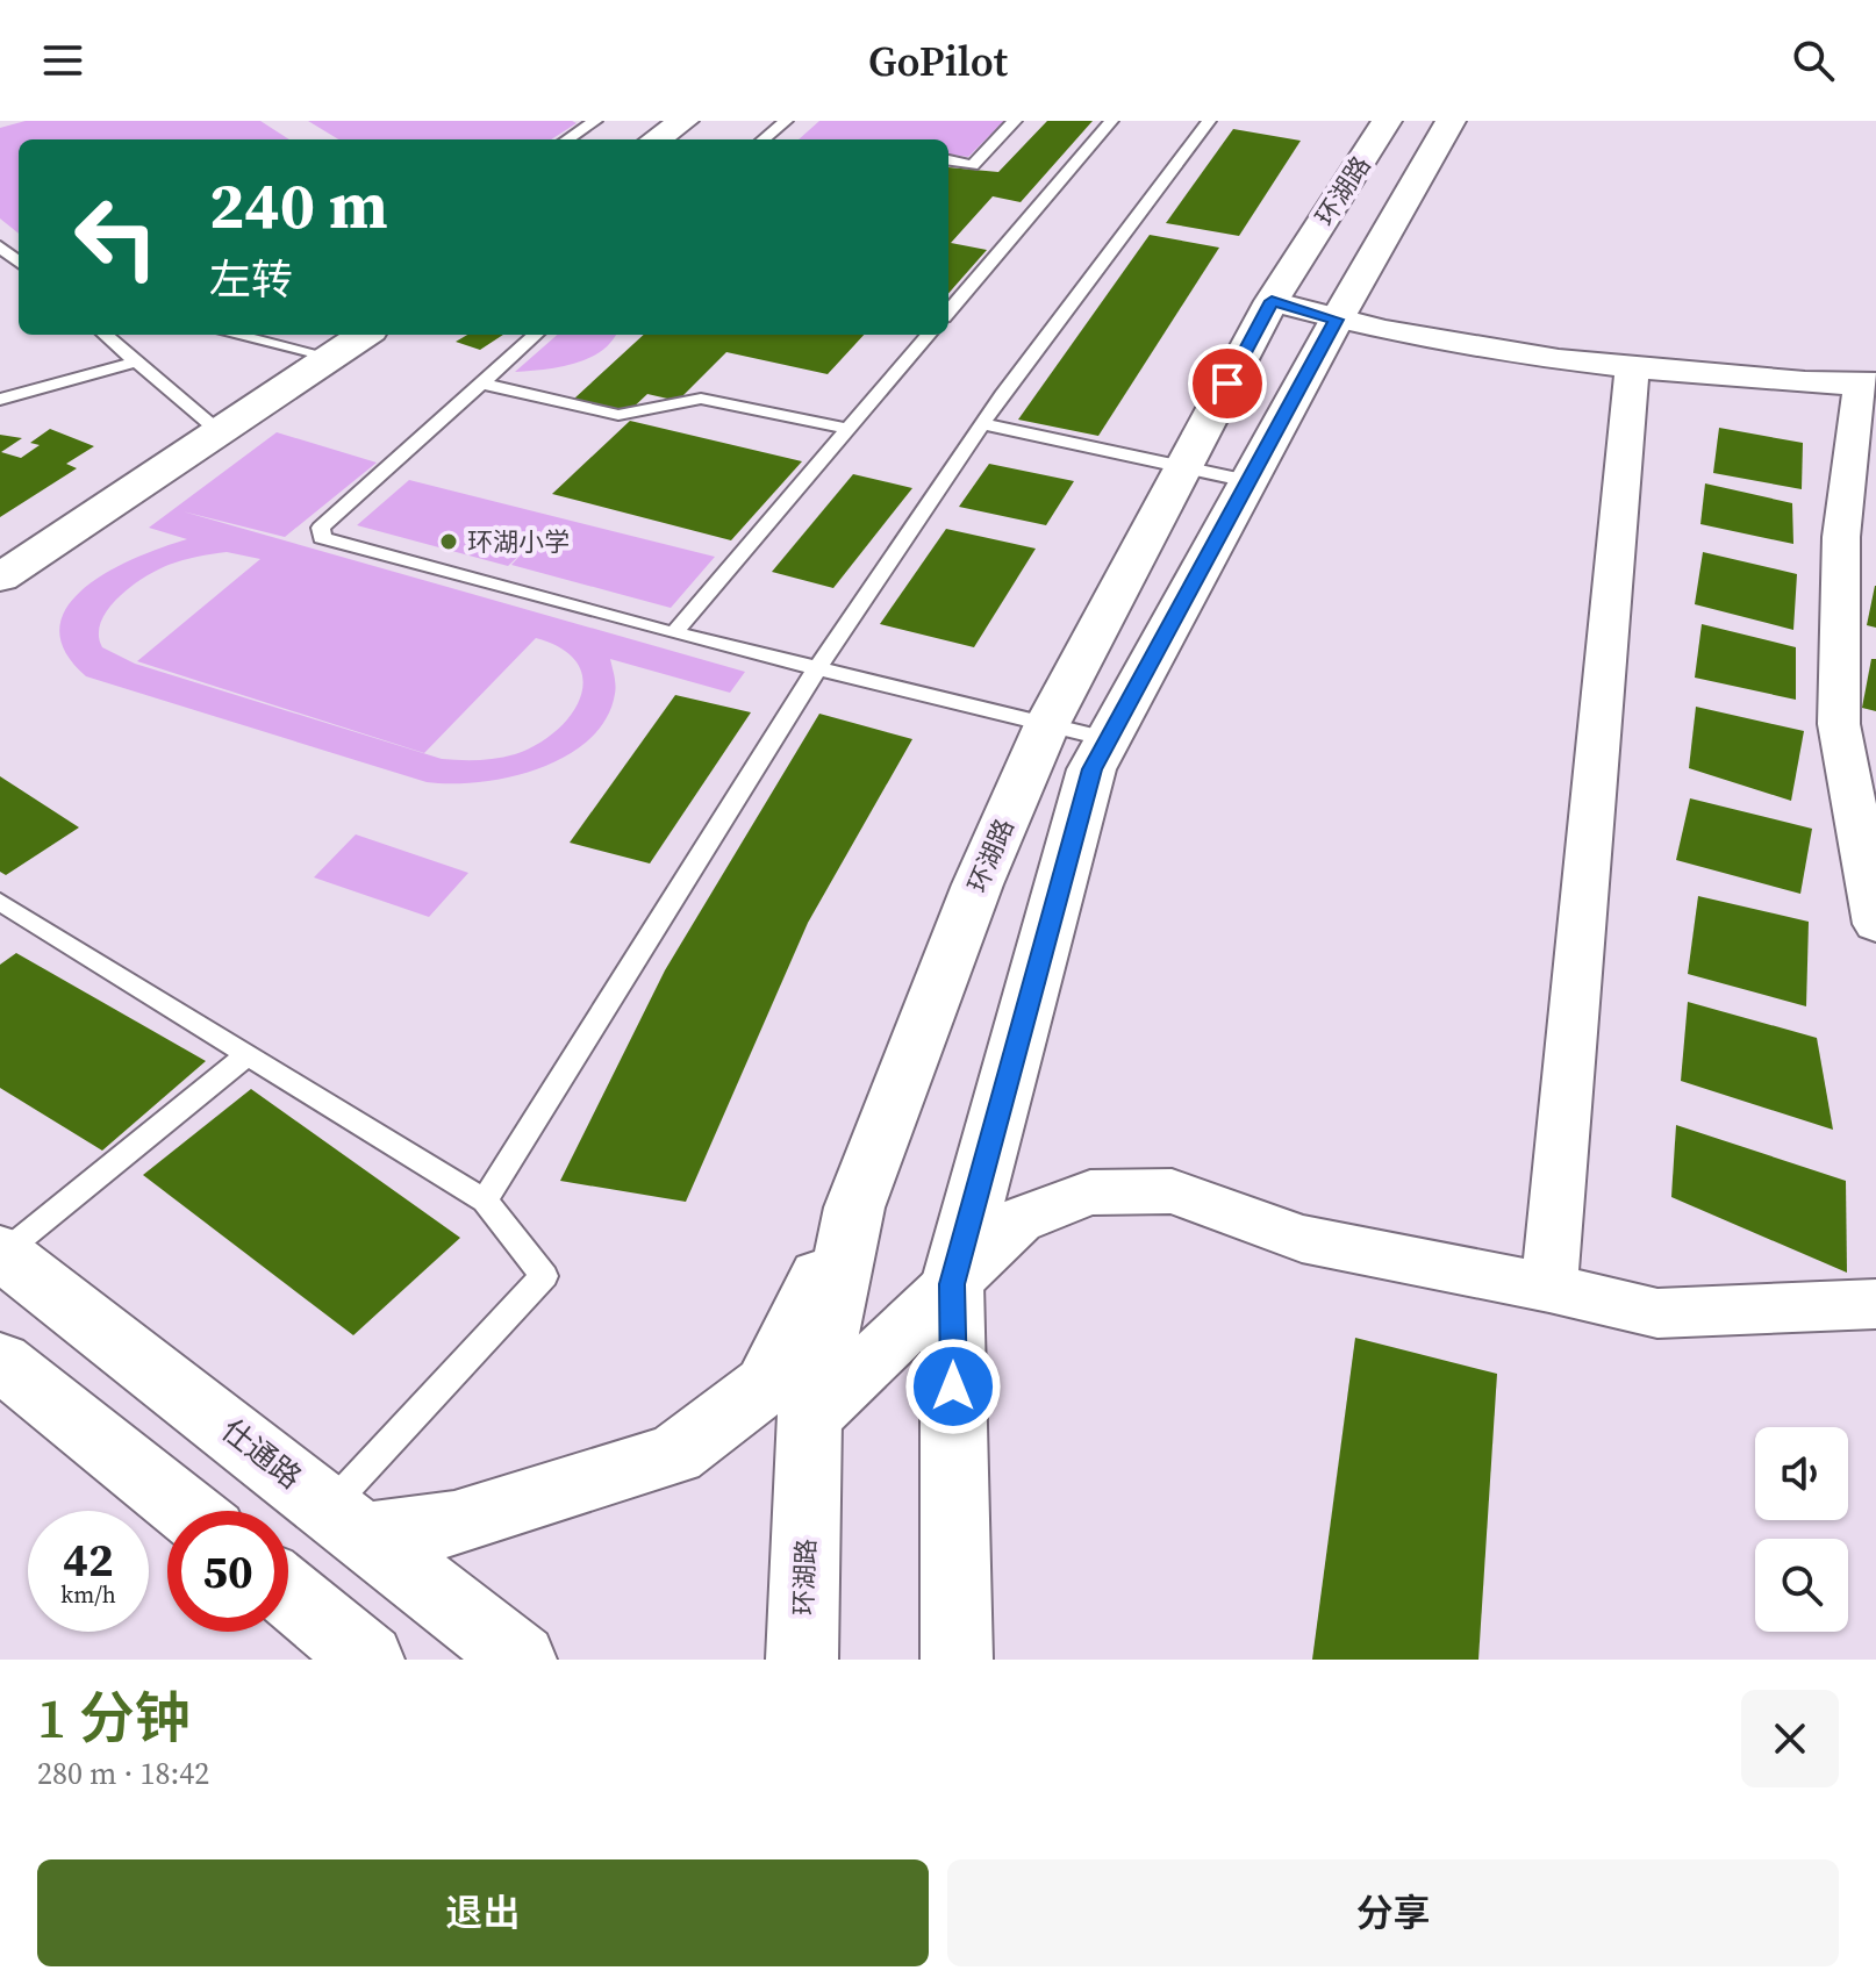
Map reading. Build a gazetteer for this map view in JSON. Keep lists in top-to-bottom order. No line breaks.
{"streets":{"main road":["环湖路","仕通路"]},"places":["环湖小学"],"page":{"header":"GoPilot","turn":["240 m","左转"],"speed":"42 km/h","limit":"50","heading":["1 分钟","280 m · 18:42"],"buttons":["退出","分享"]}}
